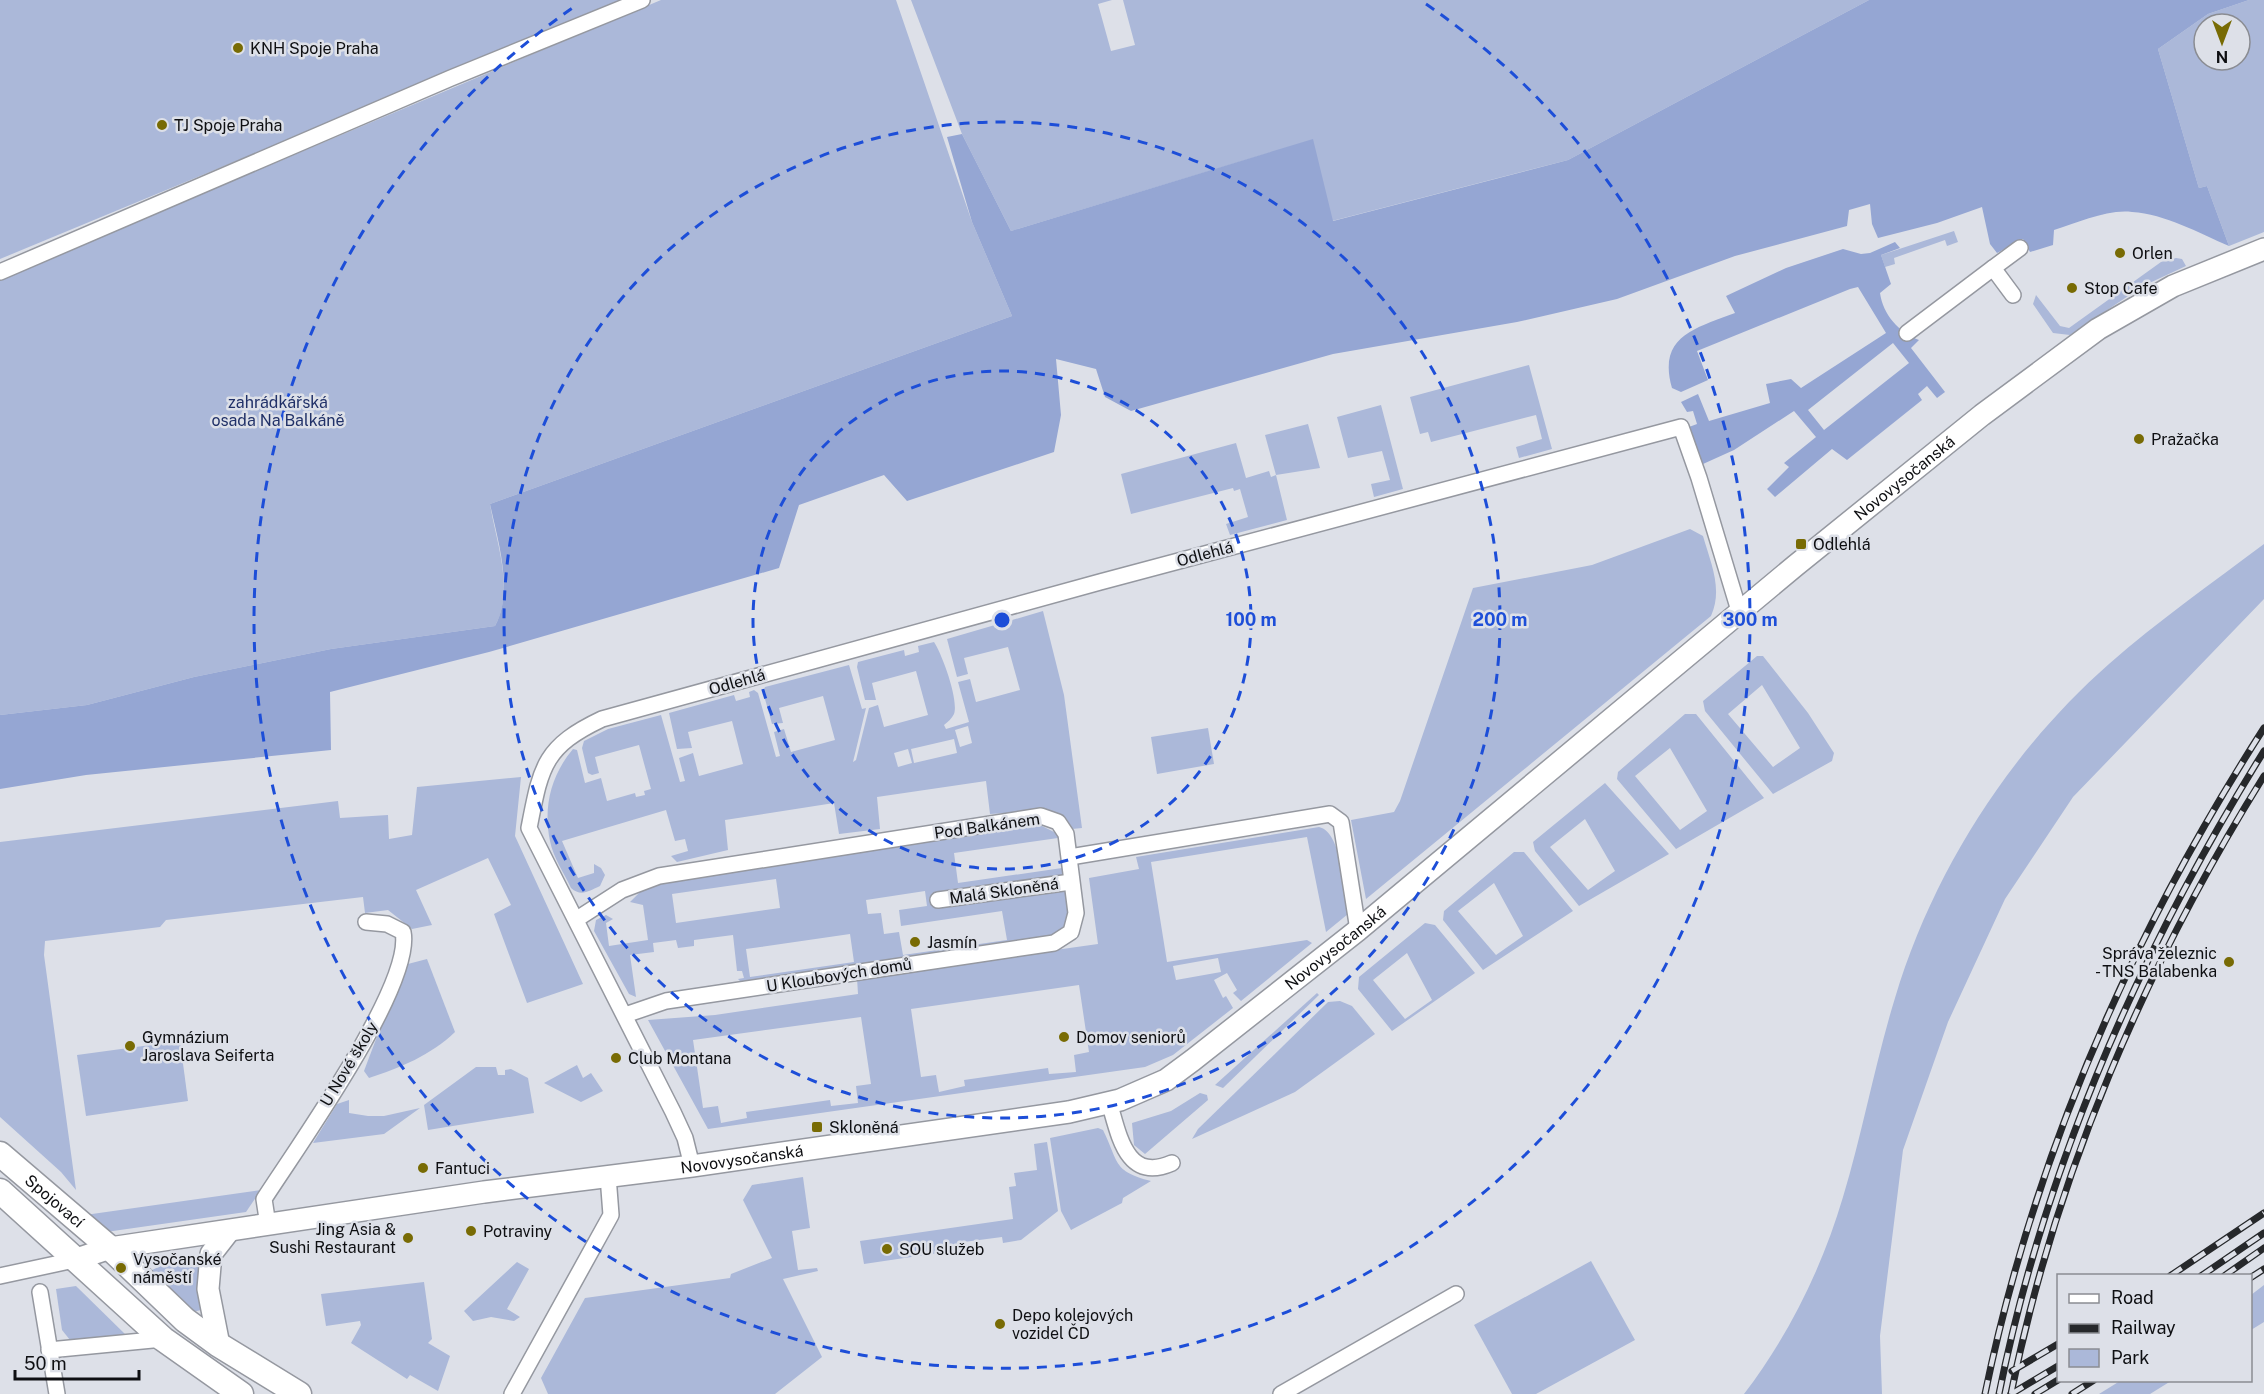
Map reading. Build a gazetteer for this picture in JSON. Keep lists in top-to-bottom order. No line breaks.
{"streets":{"main road":["Novovysočanská","Spojovací"],"street":["Odlehlá","Pod Balkánem","Malá Skloněná","U Kloubových domů","U Nové školy"]},"crossings":[["Novovysočanská","Odlehlá"],["Novovysočanská","U Nové školy"],["Odlehlá","Pod Balkánem"],["Pod Balkánem","U Kloubových domů"],["Malá Skloněná","U Kloubových domů"]],"parks":["zahrádkářská osada Na Balkáně"],"places":{"other":["KNH Spoje Praha","TJ Spoje Praha","Orlen","Stop Cafe","Pražačka","Jasmín","Správa železnic - TNS Balabenka","Domov seniorů","Gymnázium Jaroslava Seiferta","Club Montana","Fantuci","Potraviny","Jing Asia & Sushi Restaurant","SOU služeb","Vysočanské náměstí","Depo kolejových vozidel ČD"],"transit":["Odlehlá","Skloněná"]},"legend":["Road","Railway","Park"],"scale_bar":"50 m","north":"bottom","rings":["100 m","200 m","300 m"]}
